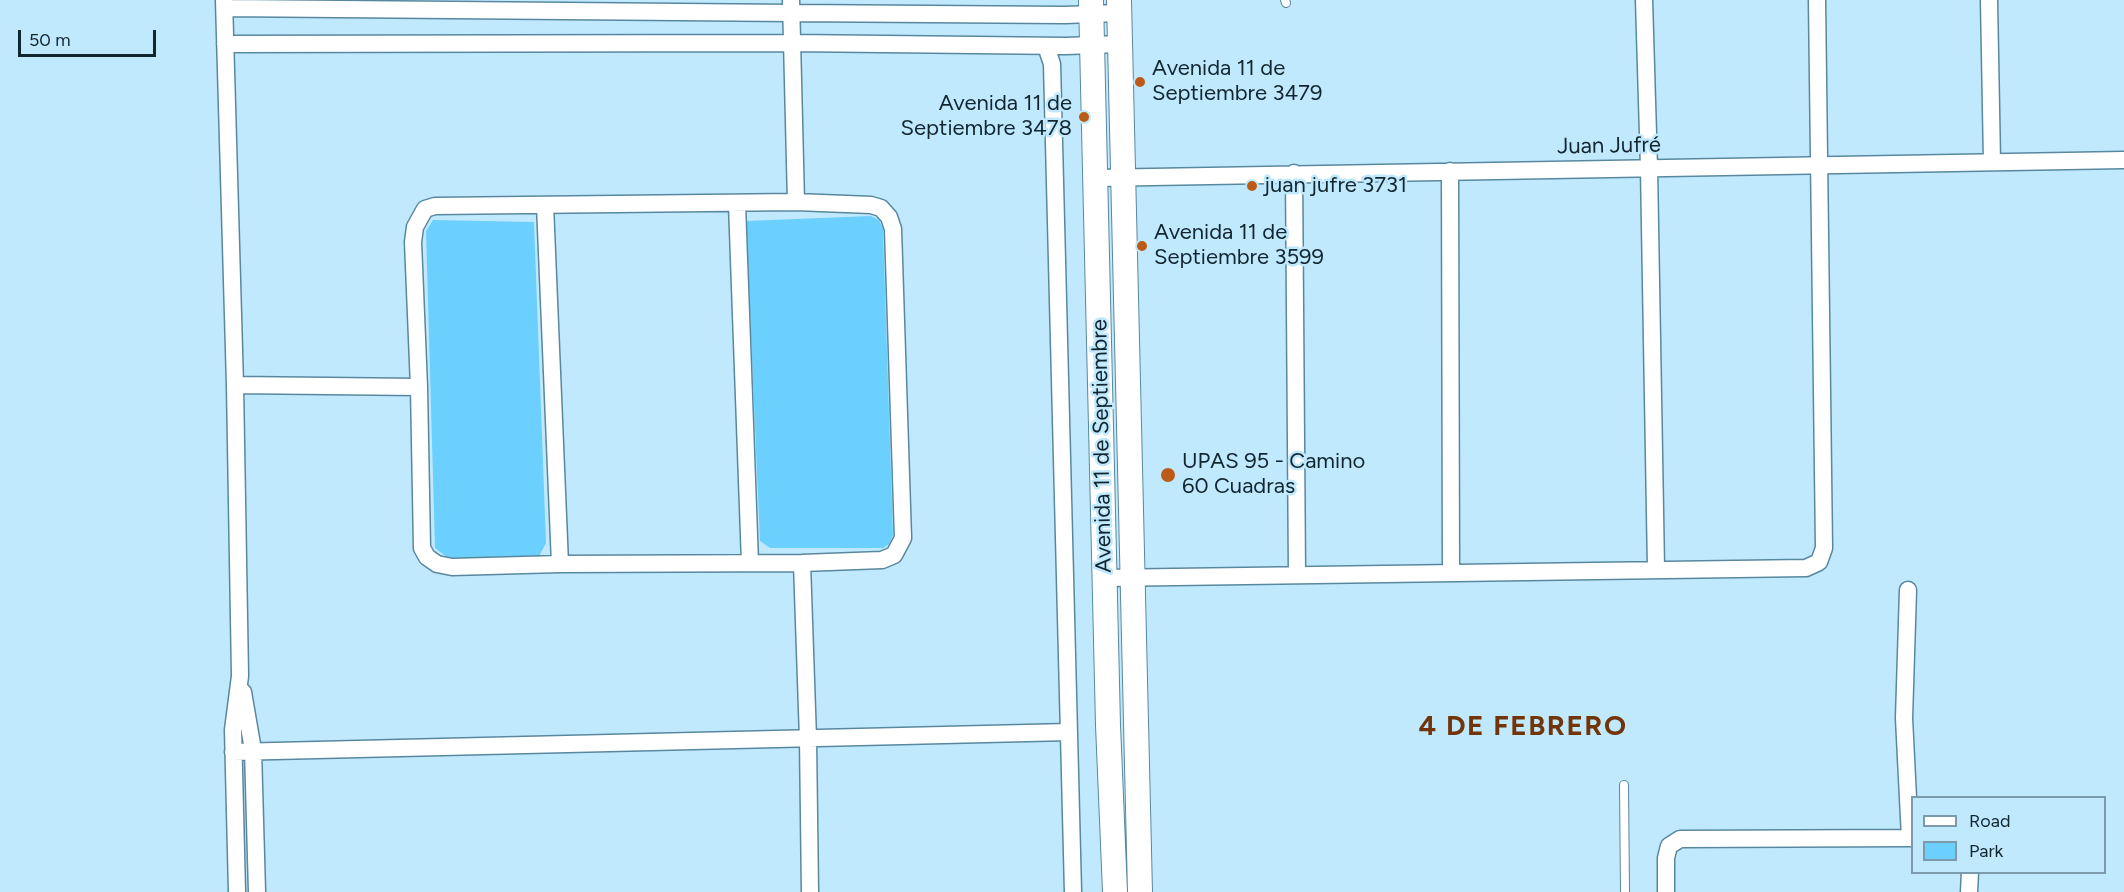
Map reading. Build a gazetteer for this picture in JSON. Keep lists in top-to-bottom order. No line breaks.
{"streets":{"main road":["Avenida 11 de Septiembre"],"street":["Juan Jufré"]},"crossings":[["Juan Jufré","Avenida 11 de Septiembre"]],"districts":["4 DE FEBRERO"],"places":["Avenida 11 de Septiembre 3479","Avenida 11 de Septiembre 3478","juan jufre 3731","Avenida 11 de Septiembre 3599","UPAS 95 - Camino 60 Cuadras"],"legend":["Road","Park"],"scale_bar":"50 m"}
